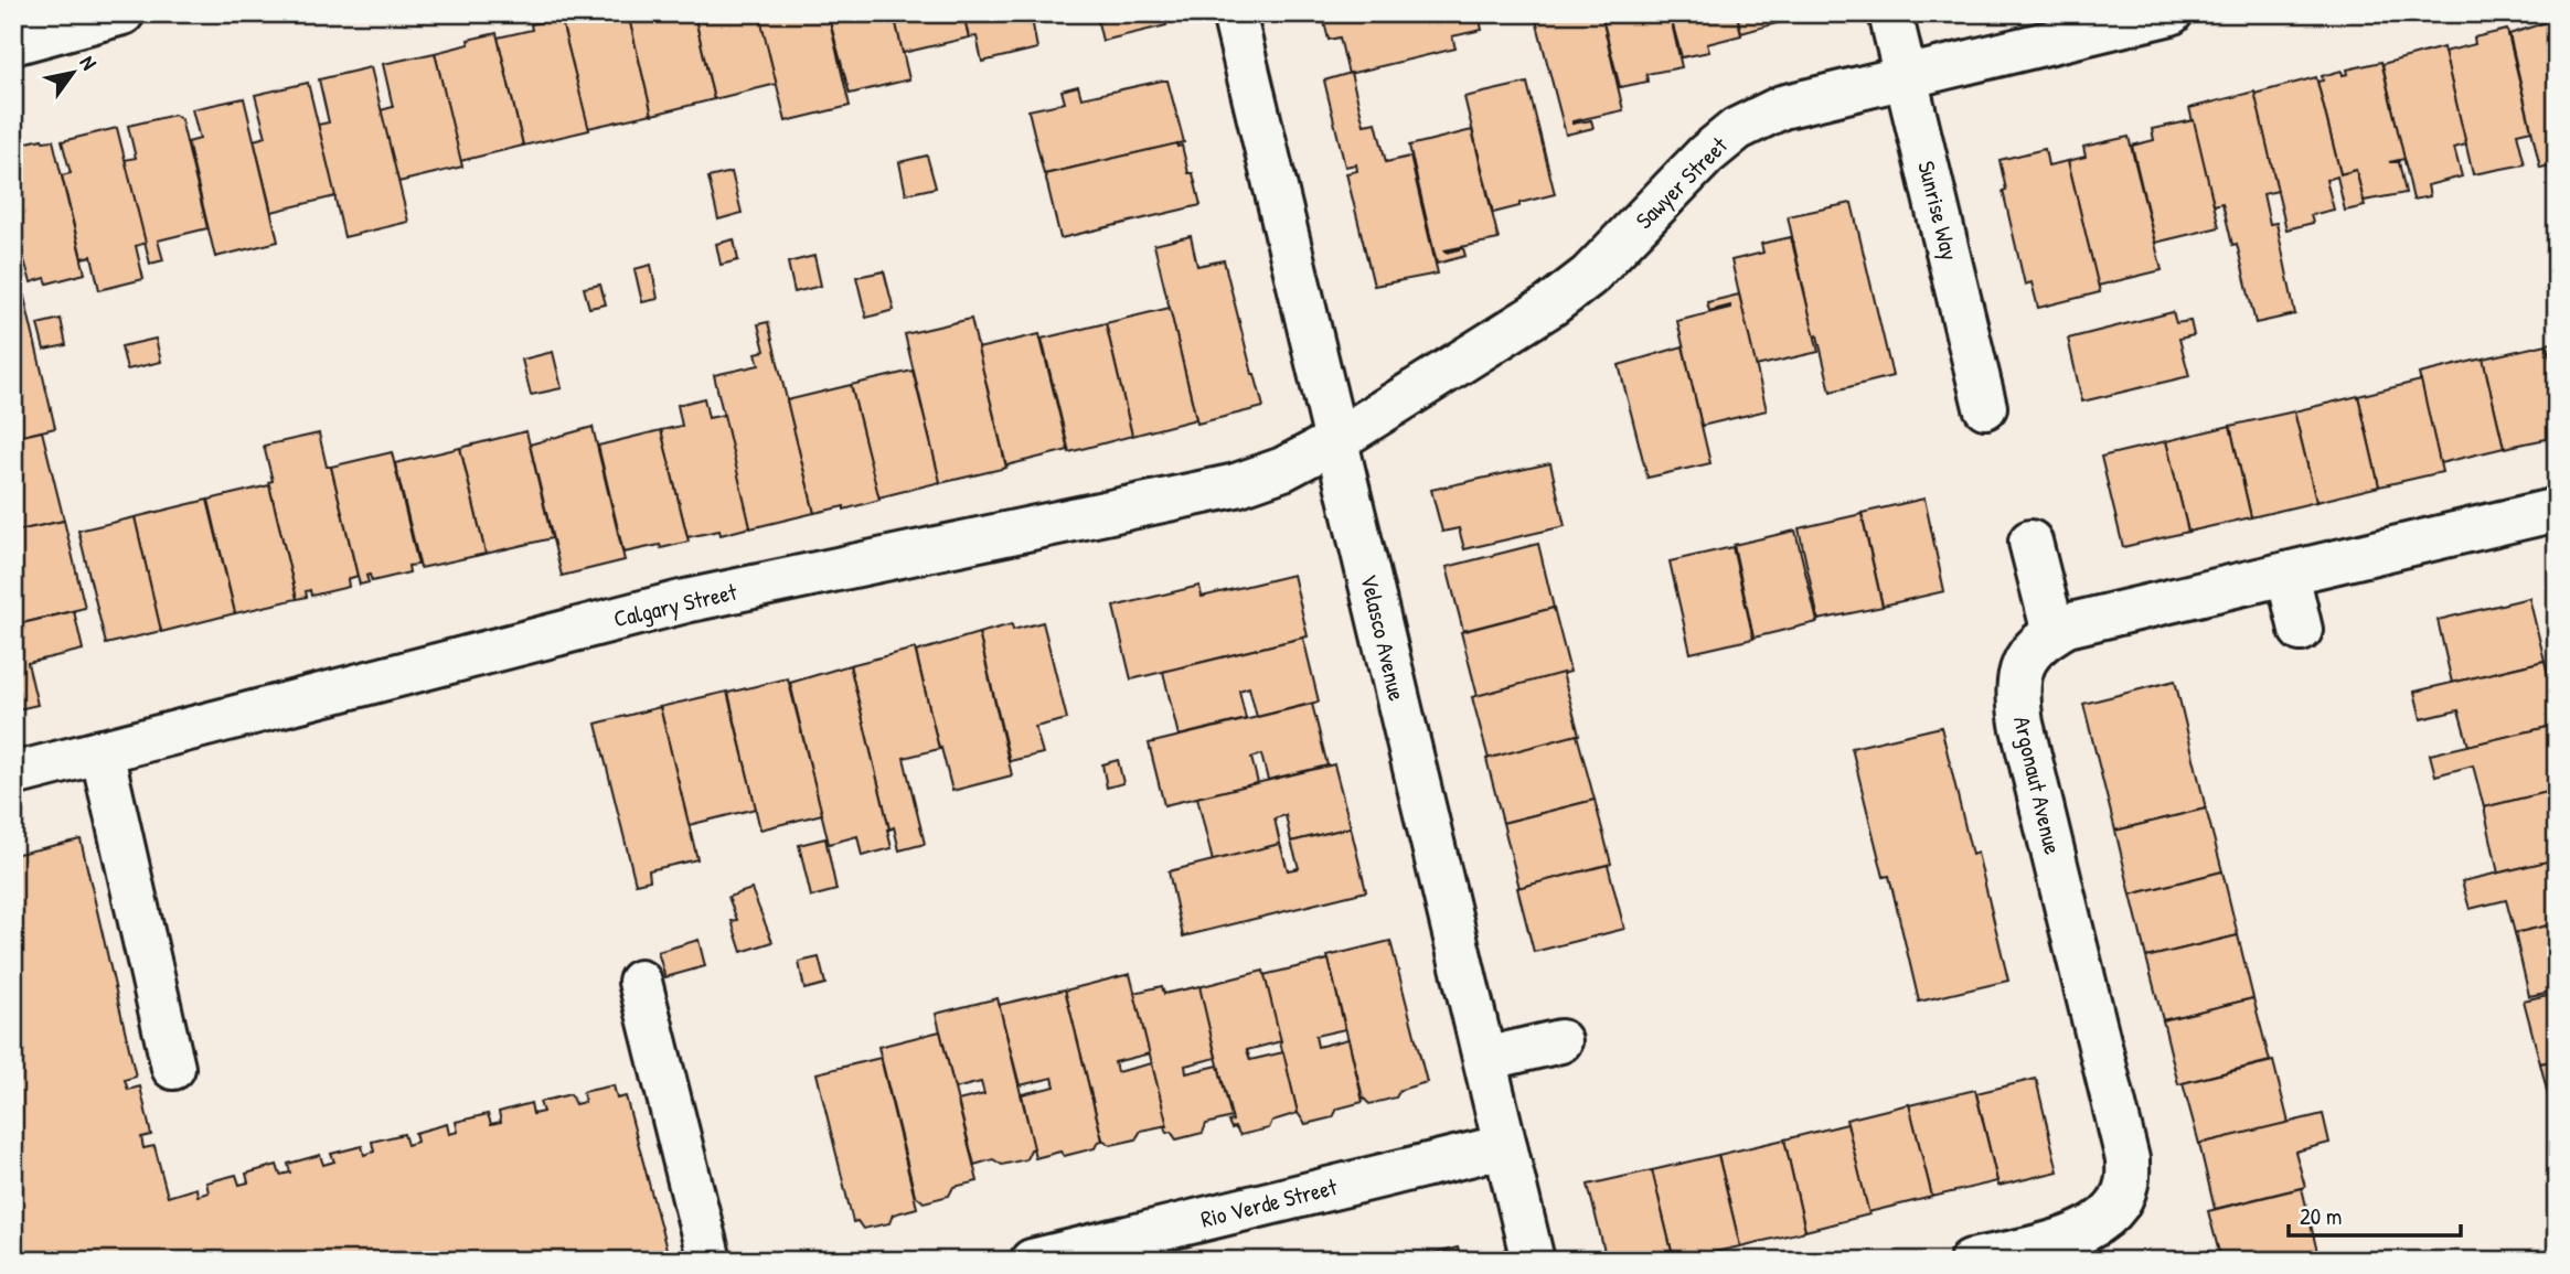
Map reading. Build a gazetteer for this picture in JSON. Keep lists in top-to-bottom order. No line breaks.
{"streets":{"street":["Sawyer Street","Sunrise Way","Calgary Street","Velasco Avenue","Argonaut Avenue","Rio Verde Street"]},"crossings":[["Sawyer Street","Sunrise Way"],["Sawyer Street","Calgary Street"],["Sawyer Street","Velasco Avenue"],["Calgary Street","Velasco Avenue"],["Velasco Avenue","Rio Verde Street"]],"scale_bar":"20 m","north":"top right"}
